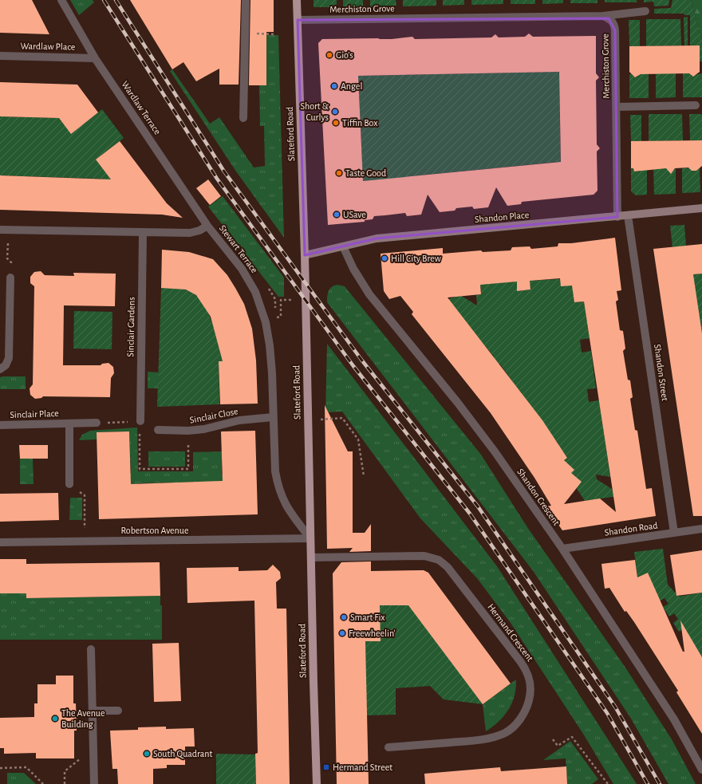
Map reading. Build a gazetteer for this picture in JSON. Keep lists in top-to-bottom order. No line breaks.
{"streets":{"main road":["Slateford Road"],"street":["Merchiston Grove","Wardlaw Place","Wardlaw Terrace","Shandon Place","Stewart Terrace","Sinclair Gardens","Shandon Street","Sinclair Place","Sinclair Close","Shandon Crescent","Shandon Road","Robertson Avenue","Hermand Crescent"]},"crossings":[["Merchiston Grove","Slateford Road"],["Merchiston Grove","Shandon Place"],["Wardlaw Place","Wardlaw Terrace"],["Wardlaw Terrace","Stewart Terrace"],["Slateford Road","Shandon Place"],["Slateford Road","Stewart Terrace"],["Slateford Road","Robertson Avenue"],["Slateford Road","Hermand Crescent"],["Shandon Place","Shandon Street"],["Shandon Place","Shandon Crescent"],["Stewart Terrace","Sinclair Gardens"],["Stewart Terrace","Sinclair Close"],["Stewart Terrace","Robertson Avenue"],["Shandon Street","Shandon Road"],["Shandon Crescent","Shandon Road"]],"places":{"other":["Gio’s","Angel","Short & Curlys","Tiffin Box","Taste Good","USave","Hill City Brew","Smart Fix","Freewheelin'","The Avenue Building","South Quadrant"],"transit":["Hermand Street"]}}
